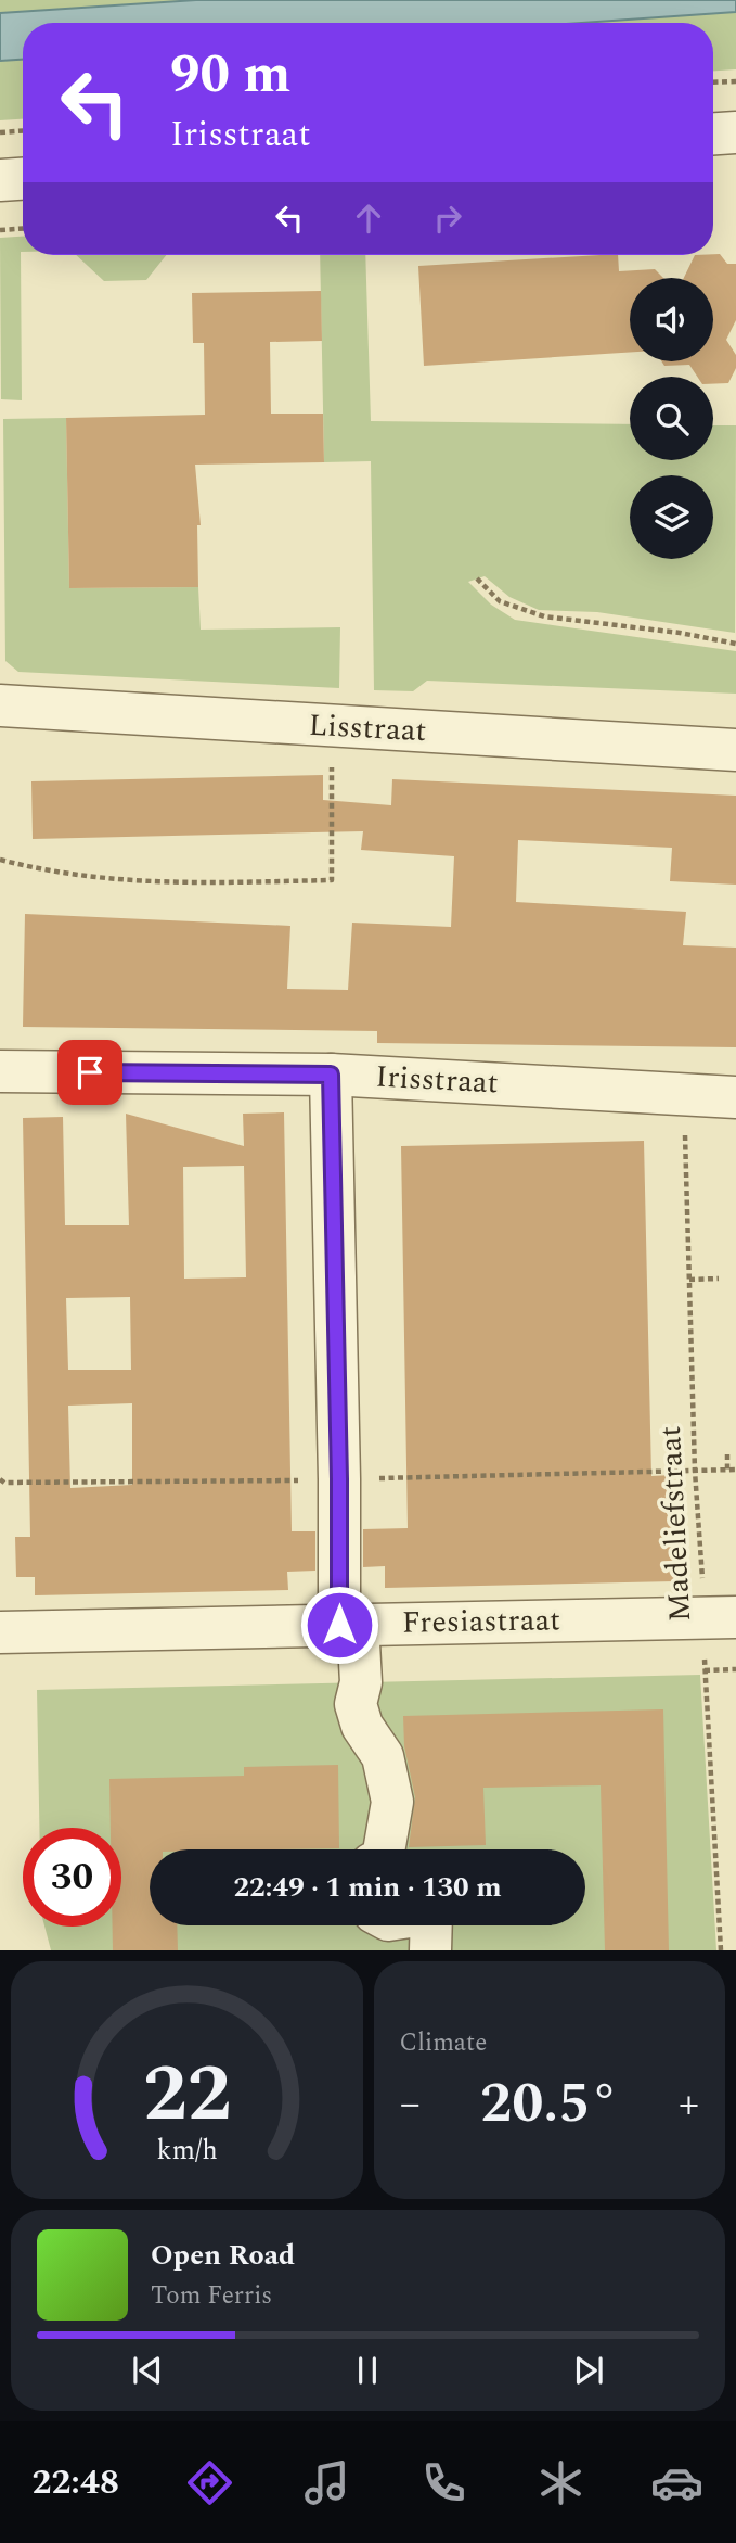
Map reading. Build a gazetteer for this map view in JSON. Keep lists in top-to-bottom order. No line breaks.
{"streets":{"street":["Lisstraat","Irisstraat","Fresiastraat"],"path":["Madeliefstraat"]},"crossings":[["Irisstraat","Madeliefstraat"],["Madeliefstraat","Fresiastraat"]],"page":{"turn":["90 m","Irisstraat"],"limit":"30","trip":"22:49 · 1 min · 130 m","tile":"Climate","heat":["−","20.5°","+"],"song":["Open Road","Tom Ferris"],"tabs":"22:48","gauge":["22","km/h"]}}
